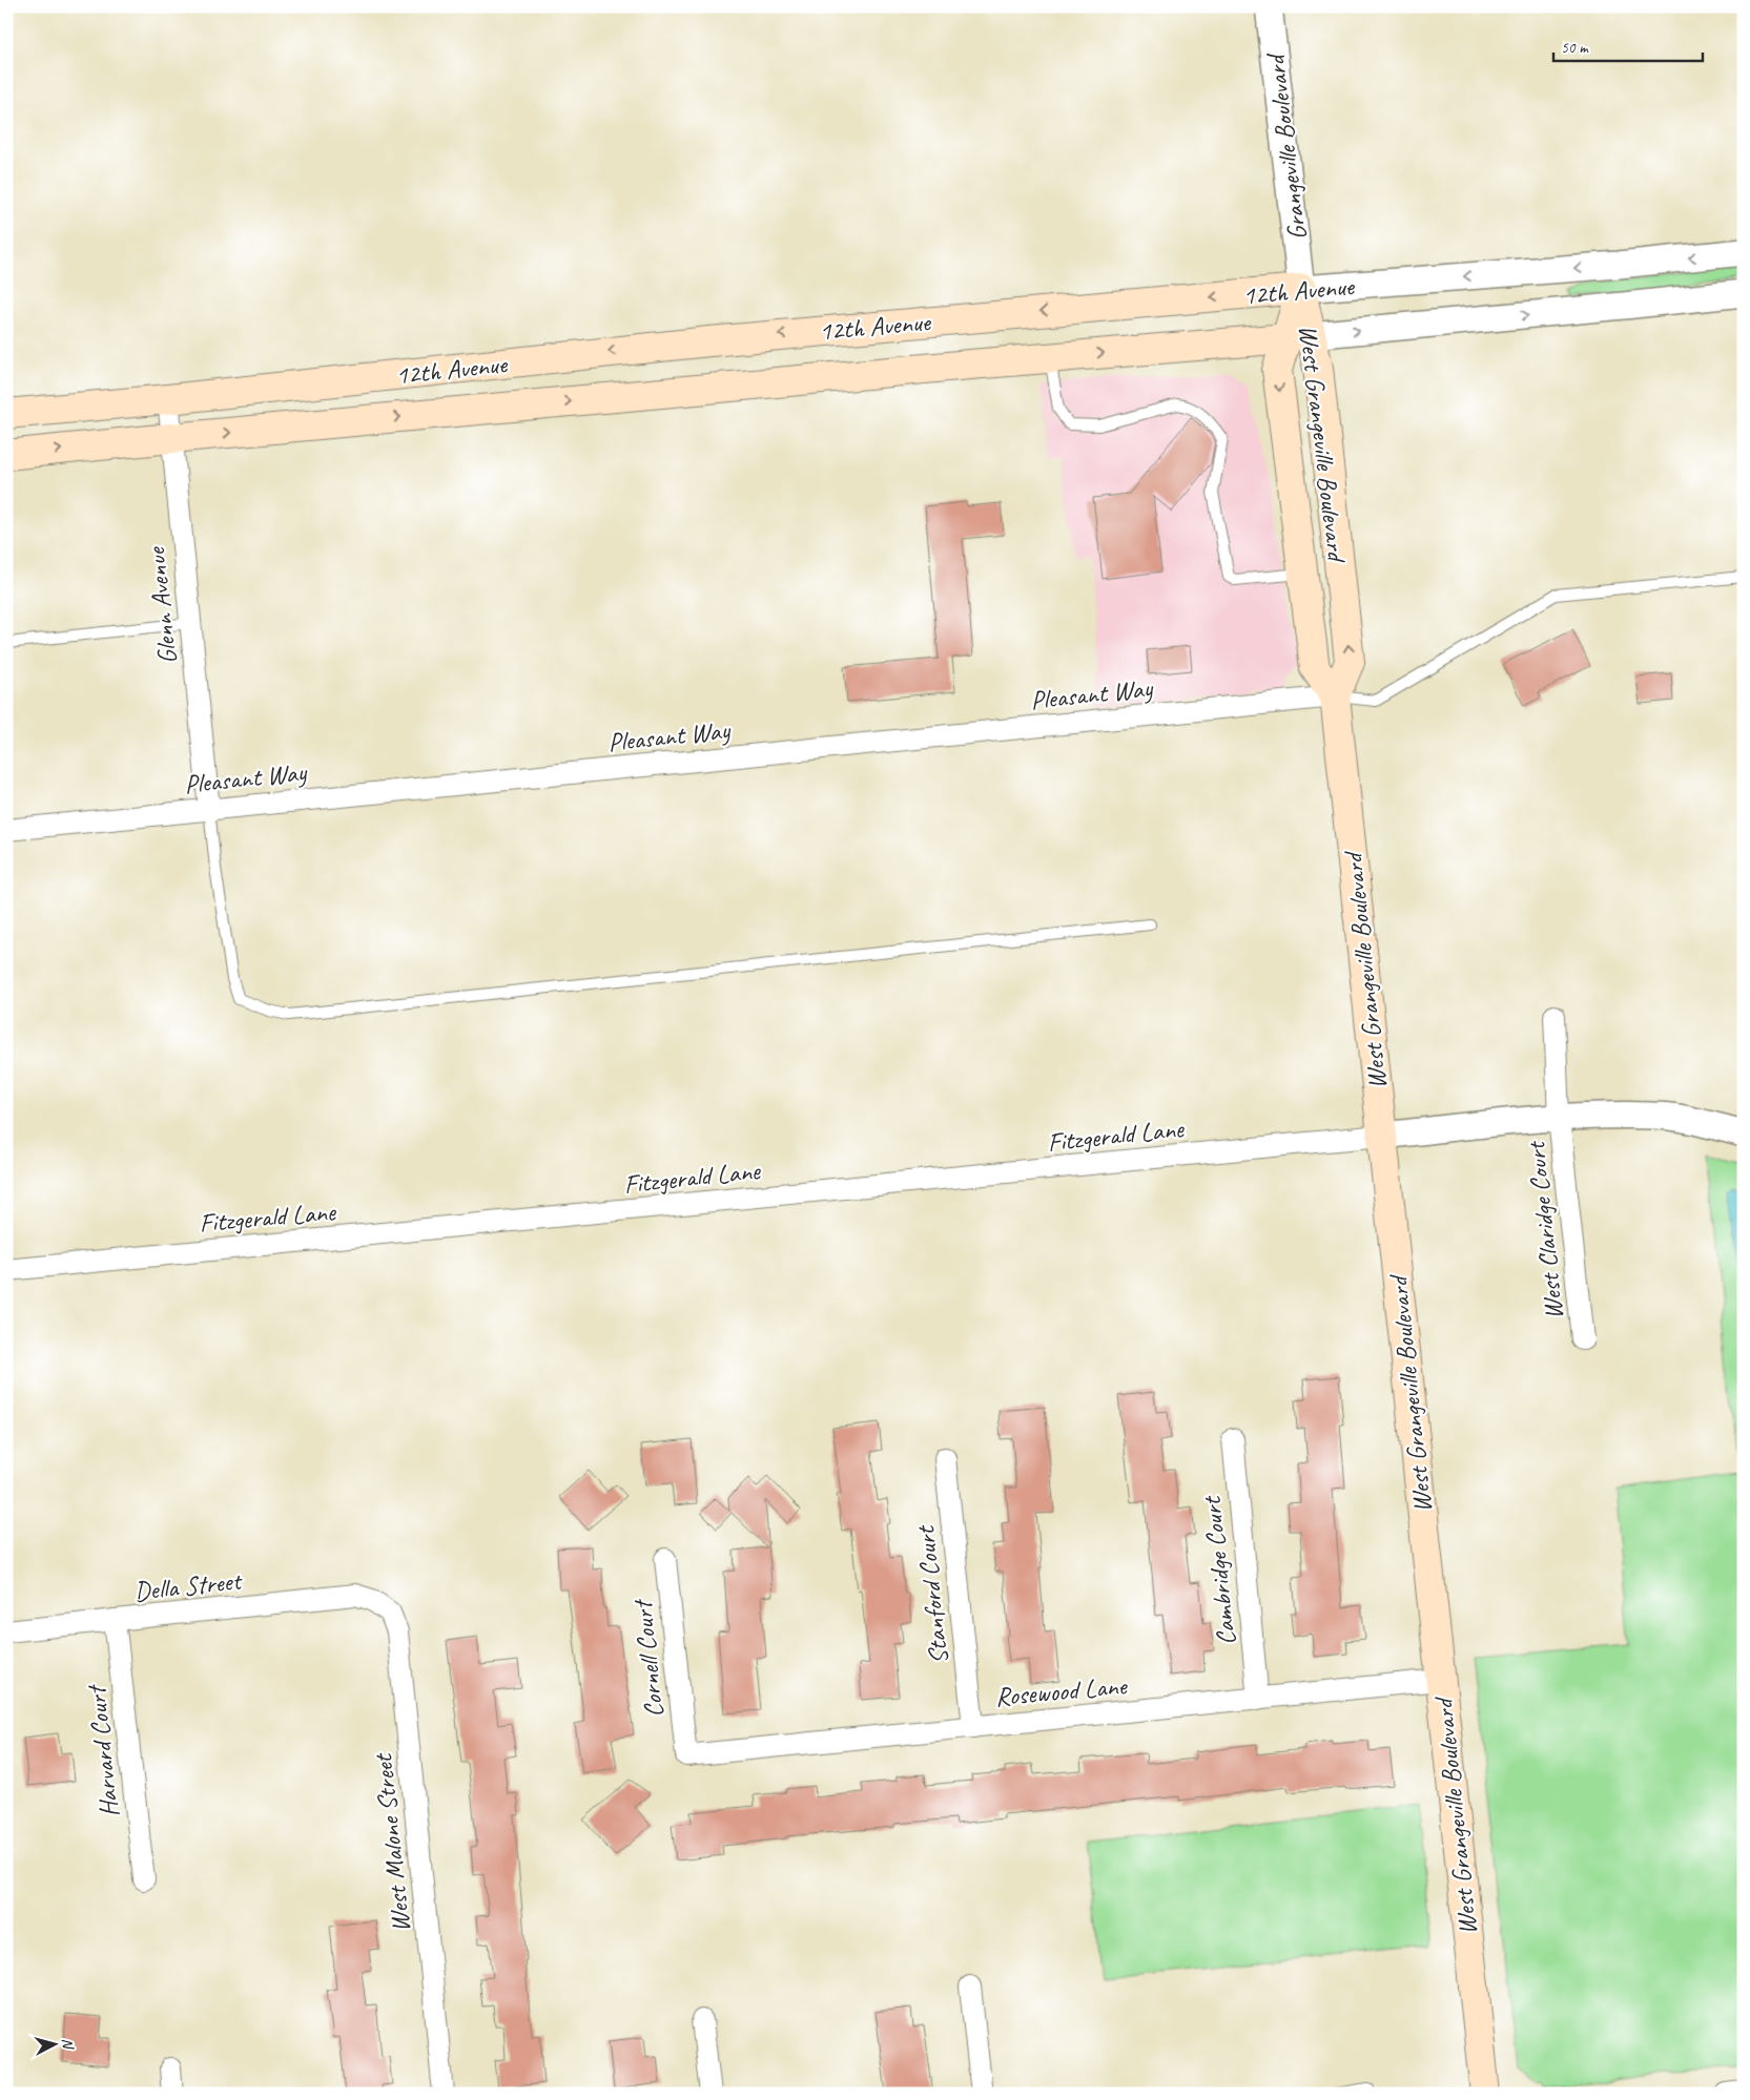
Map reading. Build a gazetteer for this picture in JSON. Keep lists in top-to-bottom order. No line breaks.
{"streets":{"main road":["12th Avenue","West Grangeville Boulevard"],"street":["Grangeville Boulevard","Glenn Avenue","Pleasant Way","Fitzgerald Lane","West Claridge Court","Cambridge Court","Della Street","Stanford Court","Cornell Court","Rosewood Lane","Harvard Court","West Malone Street"]},"crossings":[["Grangeville Boulevard","12th Avenue"],["Grangeville Boulevard","West Grangeville Boulevard"],["12th Avenue","West Grangeville Boulevard"],["12th Avenue","Glenn Avenue"],["West Grangeville Boulevard","Pleasant Way"],["West Grangeville Boulevard","Fitzgerald Lane"],["West Grangeville Boulevard","Rosewood Lane"],["Glenn Avenue","Pleasant Way"],["Cambridge Court","Rosewood Lane"],["Della Street","Harvard Court"],["Della Street","West Malone Street"],["Stanford Court","Rosewood Lane"],["Cornell Court","Rosewood Lane"]],"scale_bar":"50 m","north":"right"}
